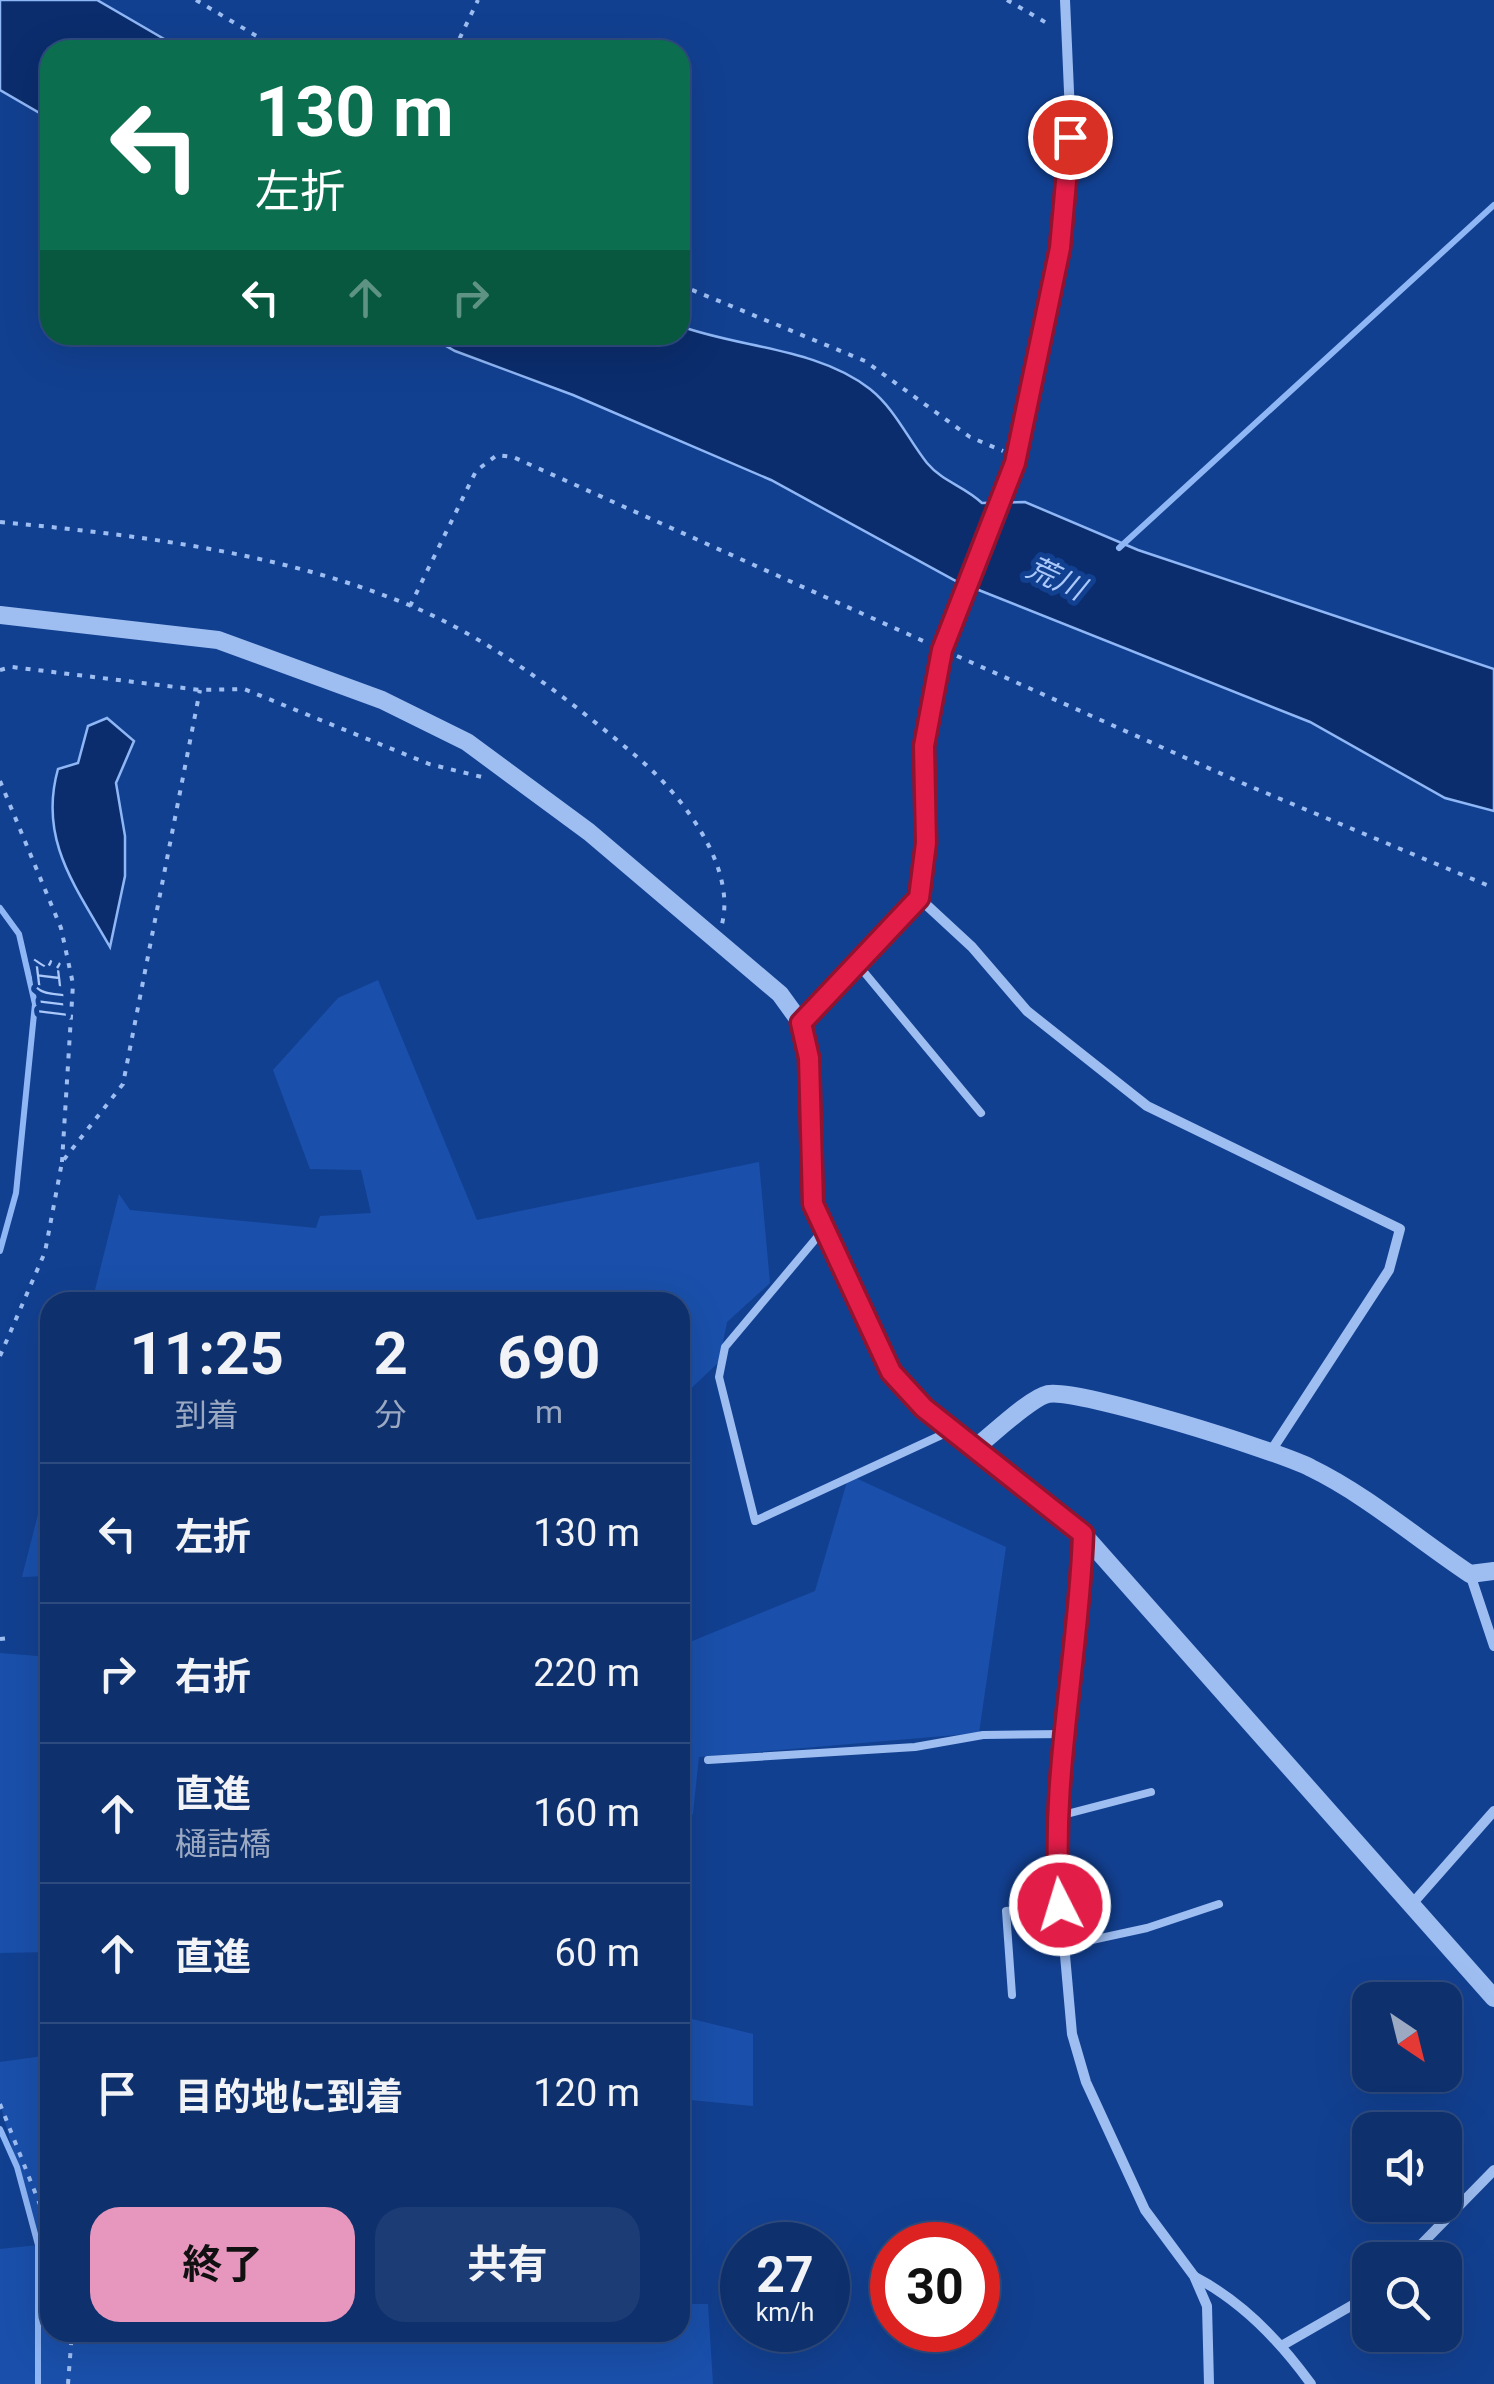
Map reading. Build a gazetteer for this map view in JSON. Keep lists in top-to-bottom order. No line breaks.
{"water":["荒川","江川"],"north":"bottom right","page":{"turn":["130 m","左折"],"eta":["11:25","到着","2","分","690","m"],"list":[{"name":"左折","value":"130 m"},{"name":"右折","value":"220 m"},{"name":"直進","note":"樋詰橋","value":"160 m"},{"name":"直進","value":"60 m"},{"name":"目的地に到着","value":"120 m"}],"buttons":["終了","共有"],"speed":"27 km/h","limit":"30"}}
